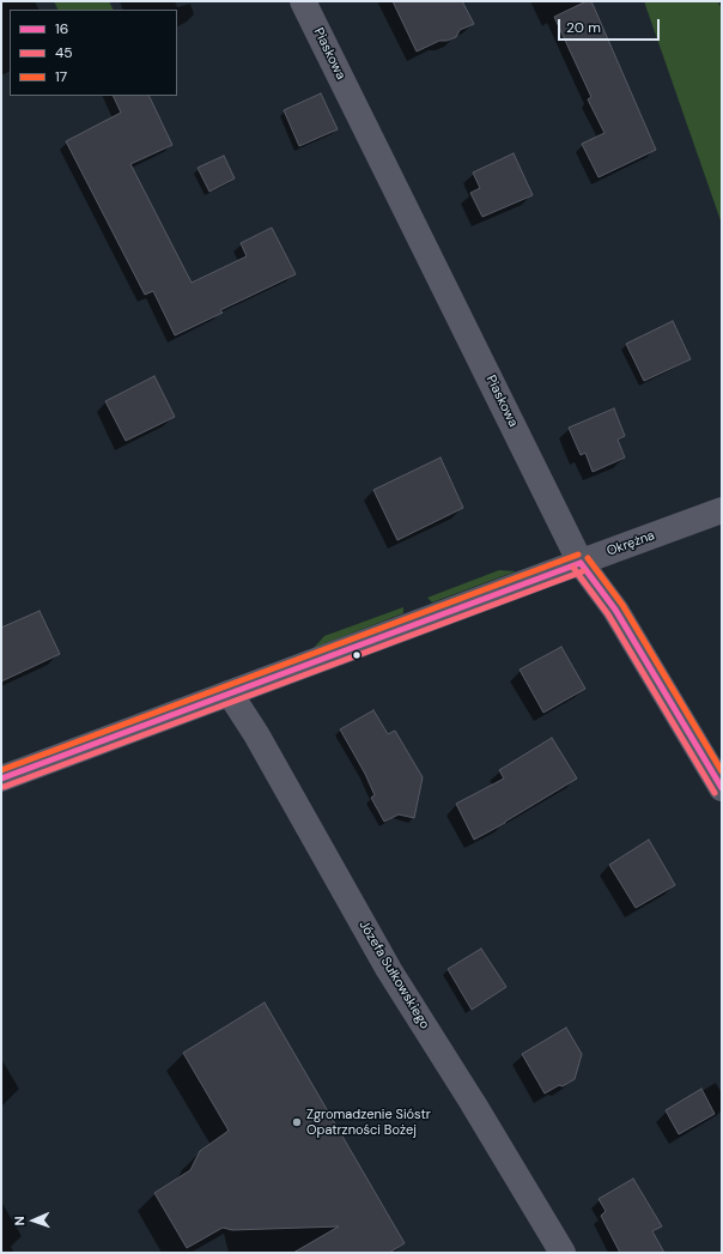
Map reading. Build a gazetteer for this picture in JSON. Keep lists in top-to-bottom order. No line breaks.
{"streets":{"street":["Piaskowa","Okrężna","Józefa Sułkowskiego"]},"crossings":[["Piaskowa","Okrężna"],["Okrężna","Józefa Sułkowskiego"]],"places":["Zgromadzenie Sióstr Opatrzności Bożej"],"lines":["transit line 17","transit line 16","transit line 45"],"legend":["16","45","17"],"scale_bar":"20 m","north":"left"}
